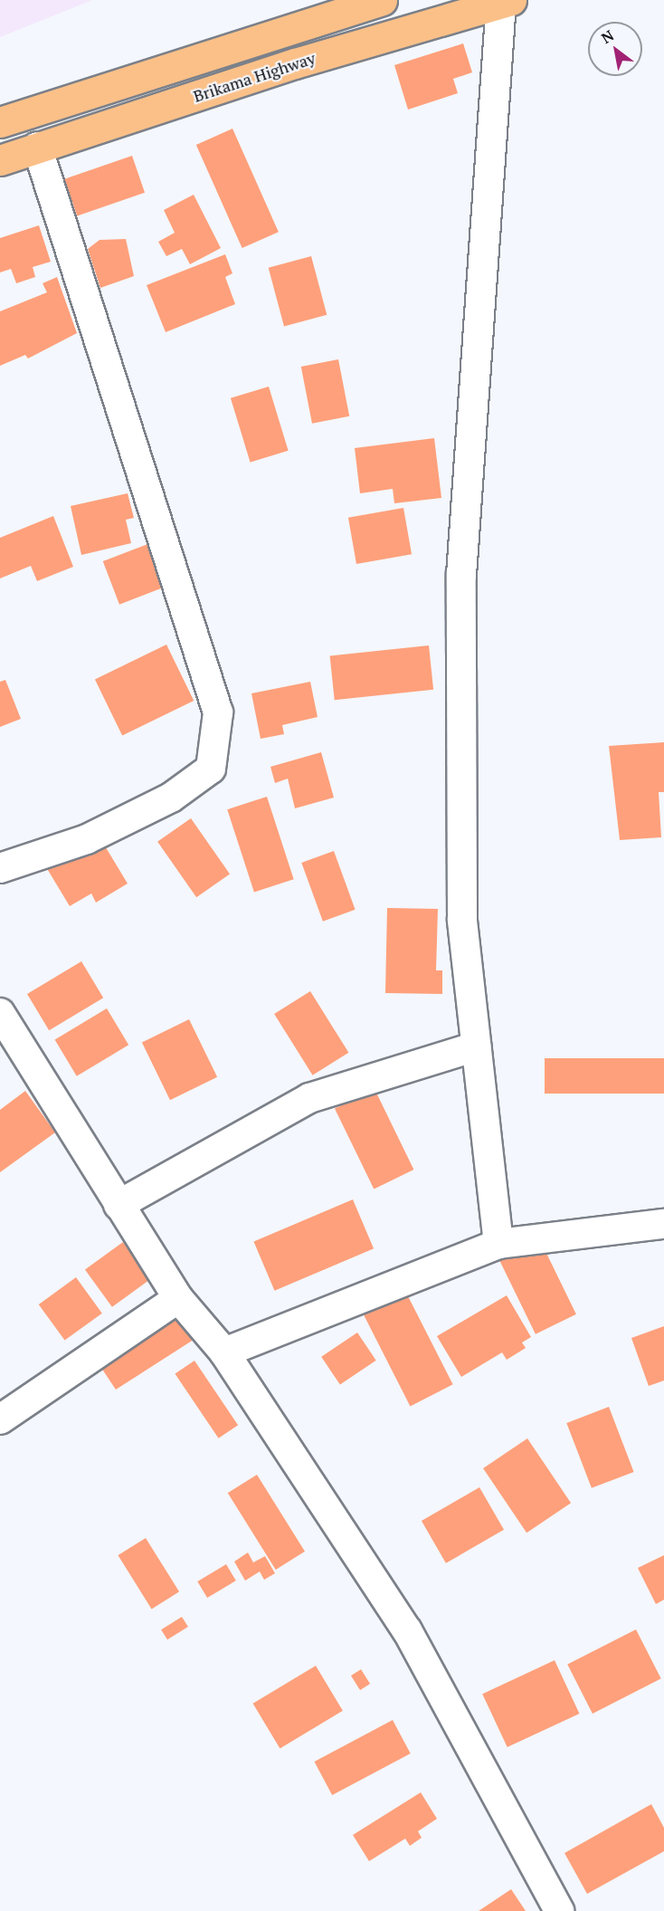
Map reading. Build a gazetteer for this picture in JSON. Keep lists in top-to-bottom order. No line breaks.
{"streets":{"highway":["Brikama Highway"]},"north":"top left"}
